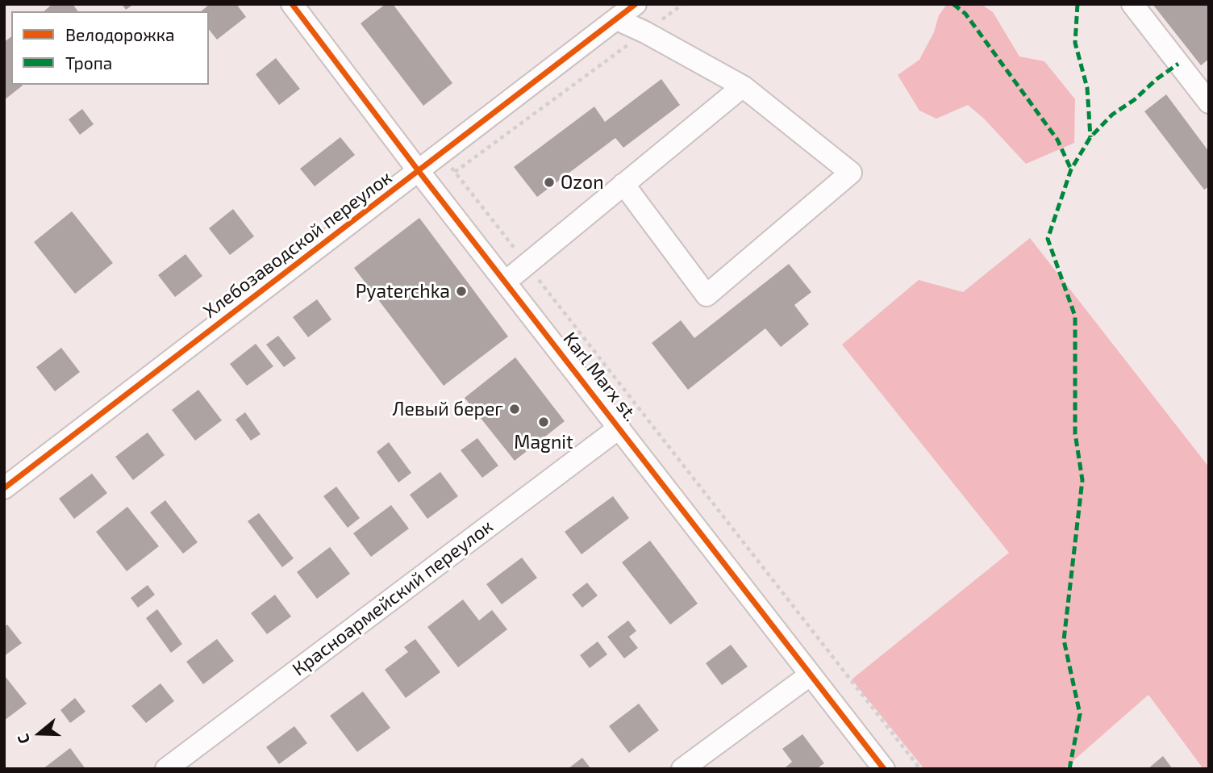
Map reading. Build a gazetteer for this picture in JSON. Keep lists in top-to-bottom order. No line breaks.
{"streets":{"street":["Хлебозаводской переулок","Karl Marx st.","Красноармейский переулок"]},"crossings":[["Хлебозаводской переулок","Karl Marx st."],["Karl Marx st.","Красноармейский переулок"]],"places":["Ozon","Pyaterchka","Левый берег","Magnit"],"legend":["Велодорожка","Тропа"],"north":"left"}
